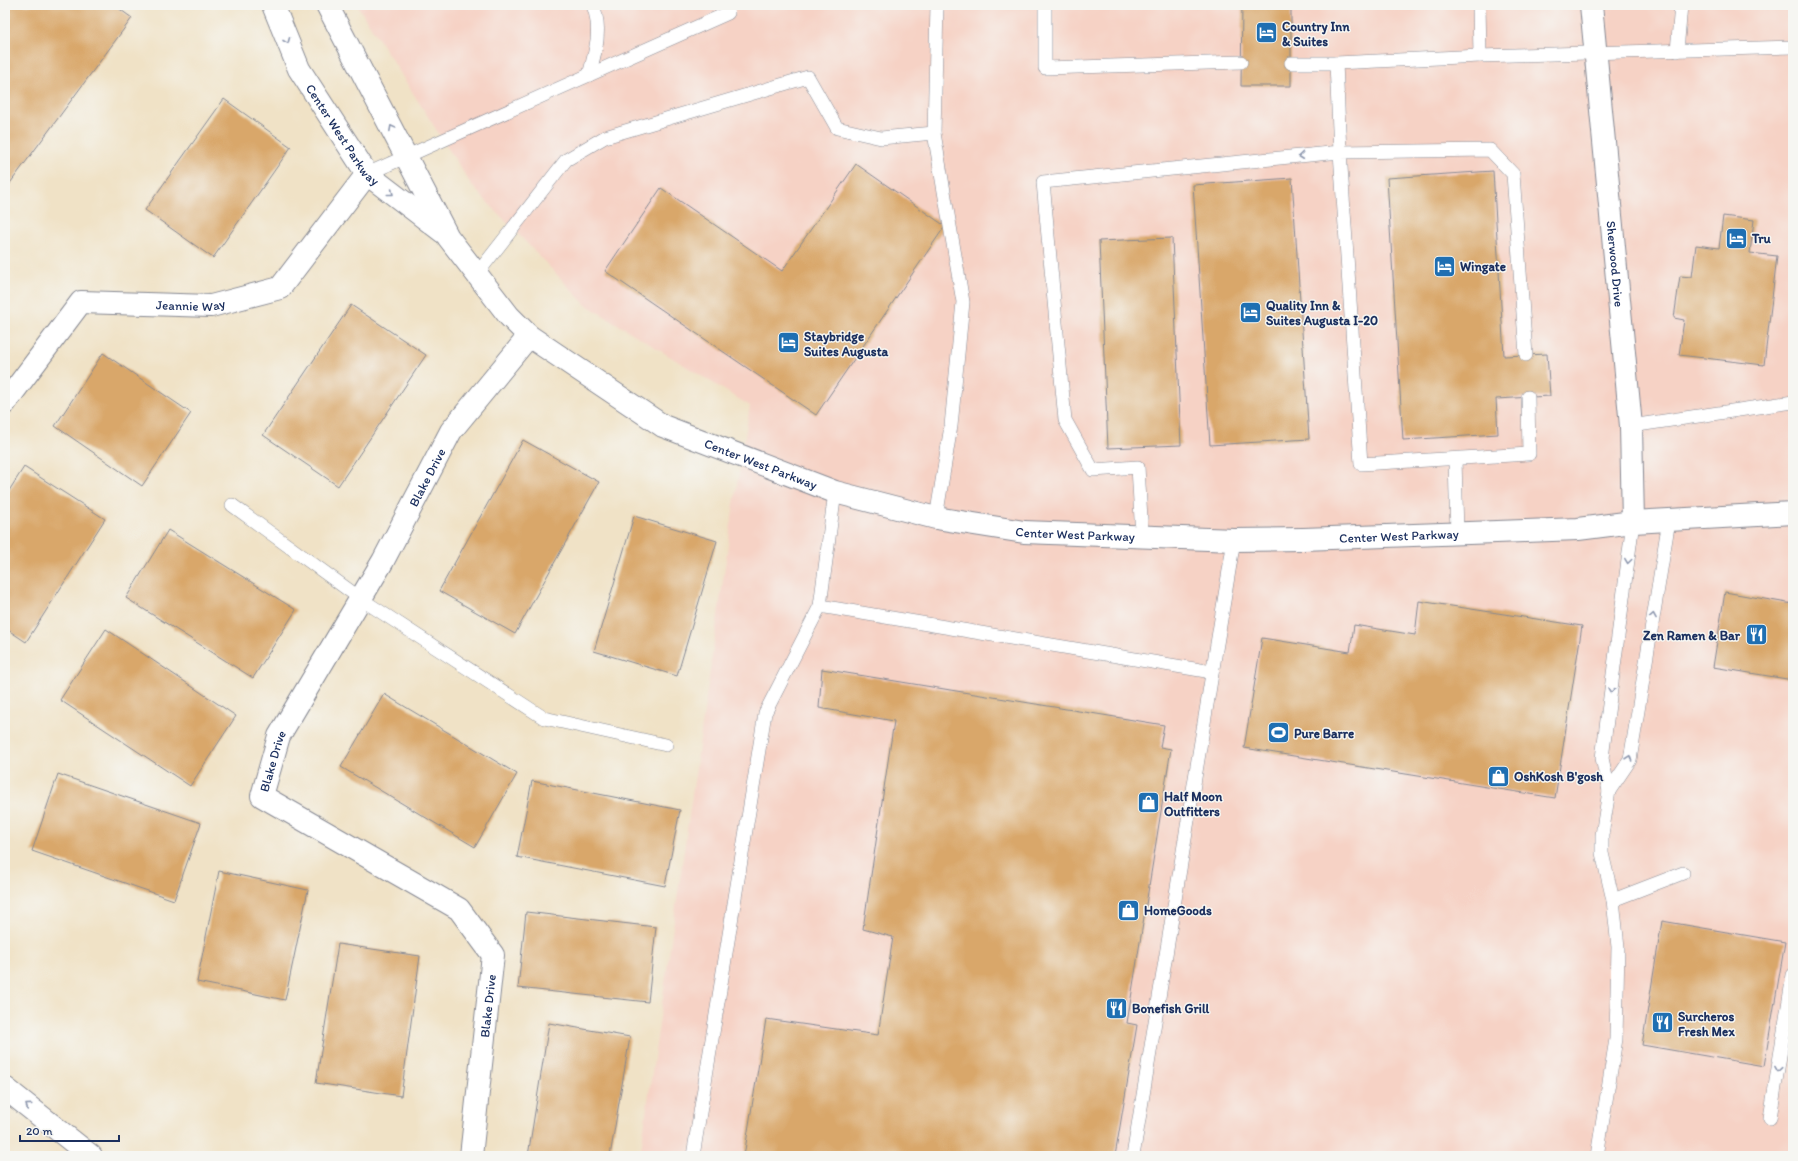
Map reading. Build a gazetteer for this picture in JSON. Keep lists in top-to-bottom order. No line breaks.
{"streets":{"main road":["Center West Parkway","Sherwood Drive","Jeannie Way","Blake Drive"]},"crossings":[["Center West Parkway","Sherwood Drive"],["Center West Parkway","Jeannie Way"],["Center West Parkway","Blake Drive"]],"places":{"hotel":["Country Inn & Suites","Tru","Wingate","Quality Inn & Suites Augusta I-20","Staybridge Suites Augusta"],"restaurant":["Zen Ramen & Bar","Bonefish Grill","Surcheros Fresh Mex"],"sports":["Pure Barre"],"shop":["OshKosh B'gosh","Half Moon Outfitters","HomeGoods"]},"scale_bar":"20 m"}
